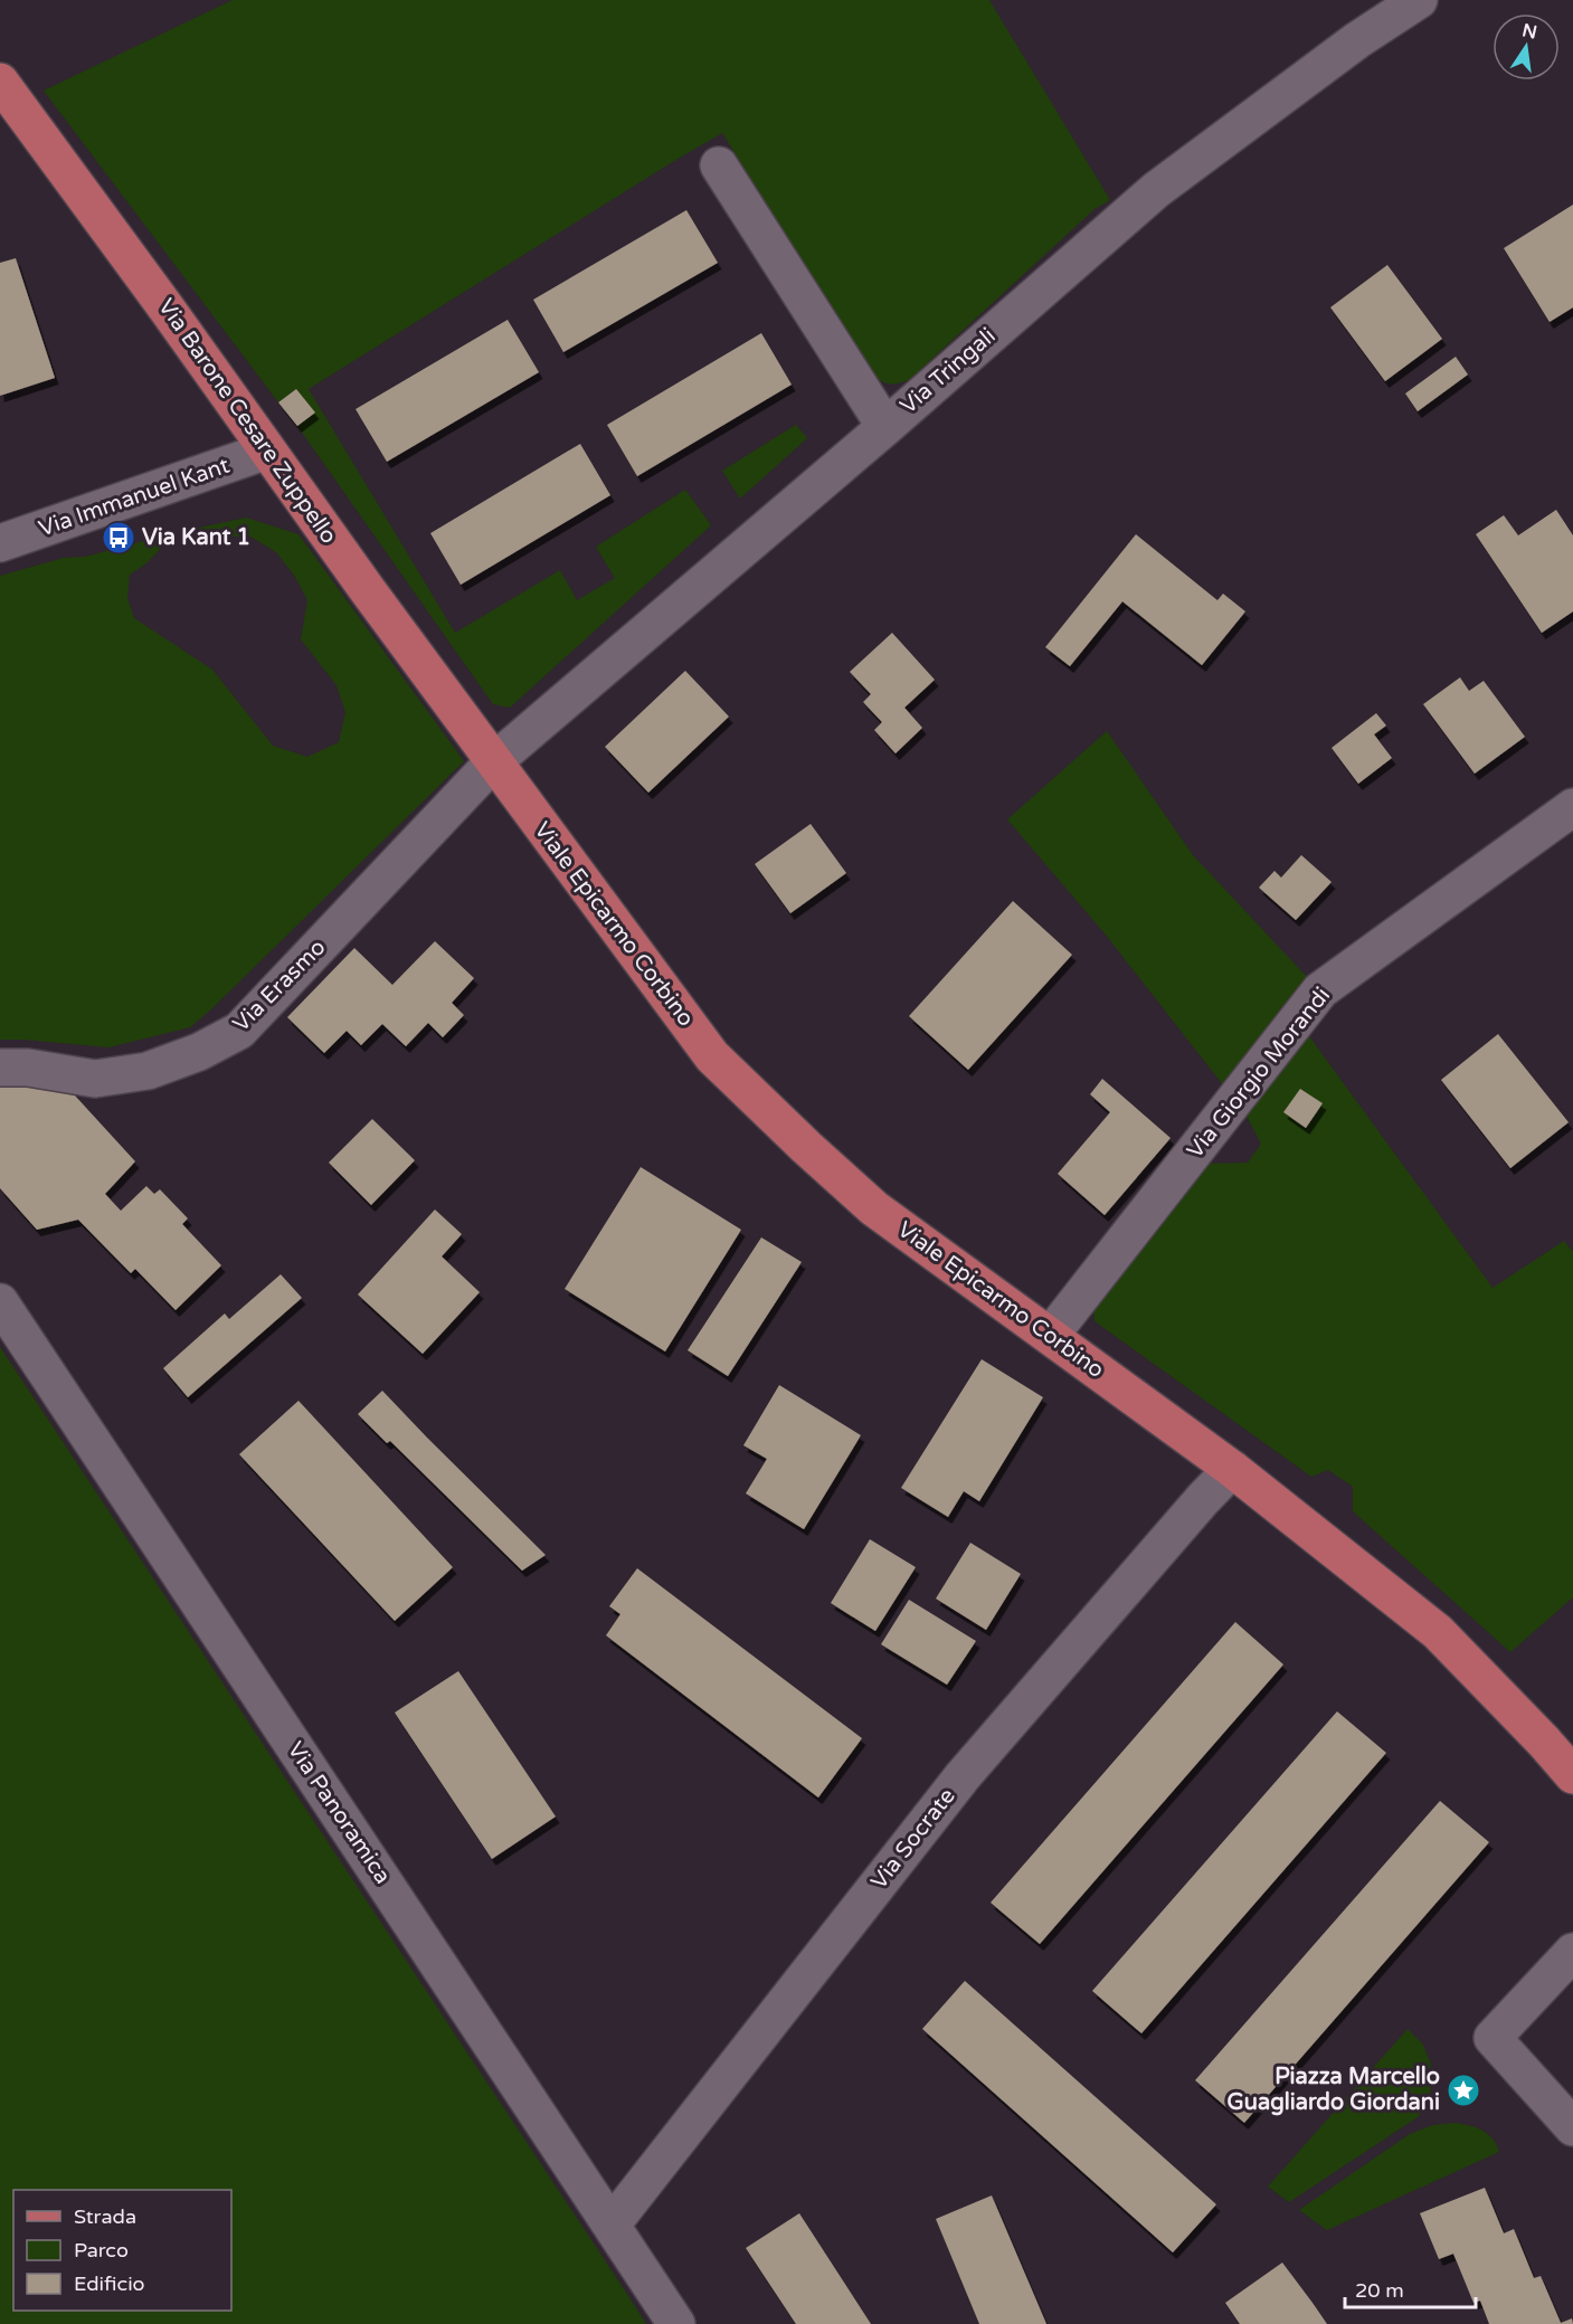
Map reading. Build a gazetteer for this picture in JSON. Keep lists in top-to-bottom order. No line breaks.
{"streets":{"main road":["Via Barone Cesare Zuppello","Viale Epicarmo Corbino"],"street":["Via Tringali","Via Immanuel Kant","Via Erasmo","Via Giorgio Morandi","Via Panoramica","Via Socrate"]},"crossings":[["Via Tringali","Via Barone Cesare Zuppello"],["Via Tringali","Viale Epicarmo Corbino"],["Via Tringali","Via Erasmo"],["Via Barone Cesare Zuppello","Via Immanuel Kant"],["Via Barone Cesare Zuppello","Viale Epicarmo Corbino"],["Via Barone Cesare Zuppello","Via Erasmo"],["Viale Epicarmo Corbino","Via Erasmo"],["Viale Epicarmo Corbino","Via Giorgio Morandi"],["Viale Epicarmo Corbino","Via Socrate"],["Via Panoramica","Via Socrate"]],"places":{"bus stop":["Via Kant 1"],"place":["Piazza Marcello Guagliardo Giordani"]},"legend":["Strada","Parco","Edificio"],"scale_bar":"20 m","north":"top"}
